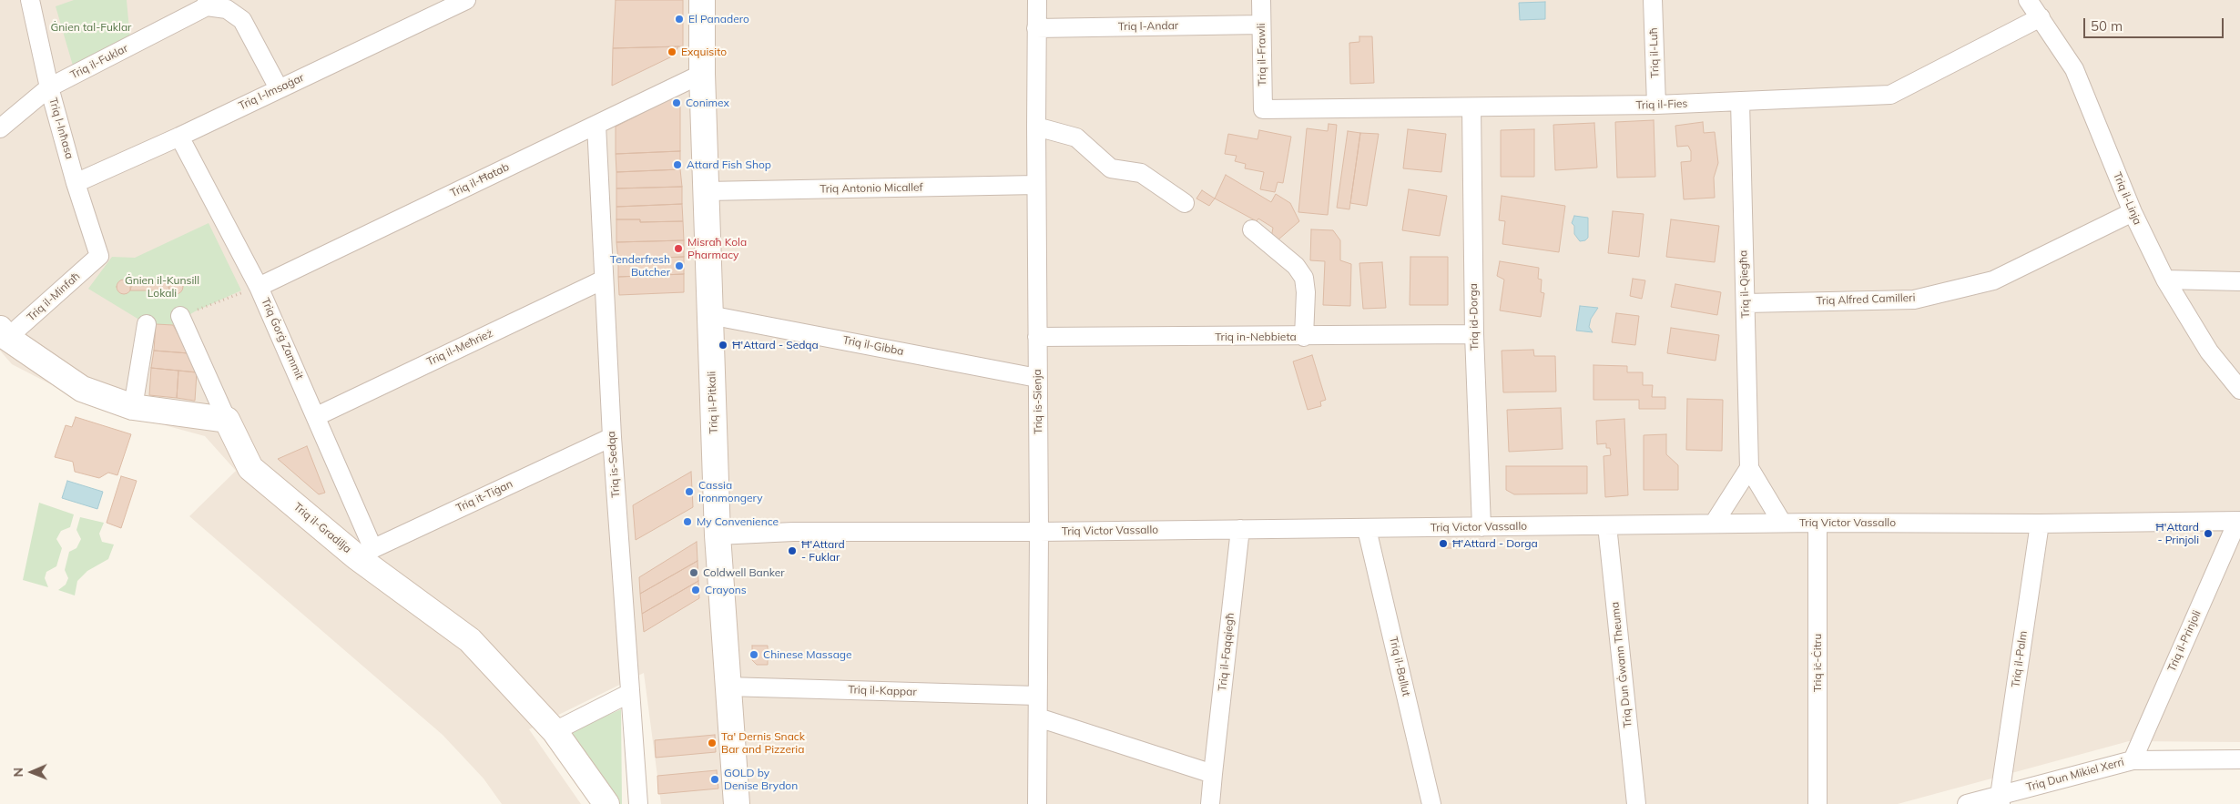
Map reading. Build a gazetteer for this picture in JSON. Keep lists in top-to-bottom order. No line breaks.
{"streets":{"street":["Triq l-Andar","Triq il-Luħ","Triq il-Frawli","Triq il-Fuklar","Triq l-Imsaġar","Triq il-Fies","Triq l-Inħasa","Triq il-Ħatab","Triq Antonio Micallef","Triq il-Linja","Triq il-Qiegħa","Triq il-Minfaħ","Triq Alfred Camilleri","Triq id-Dorga","Triq in-Nebbieta","Triq Ġorġ Zammit","Triq il-Gibba","Triq il-Meħrież","Triq is-Sienja","Triq il-Pitkali","Triq is-Sedqa","Triq it-Tiġan","Triq Victor Vassallo","Triq il-Gradilja","Triq il-Prinjoli","Triq il-Faqqiegħ","Triq il-Palm","Triq iċ-Ċitru","Triq Dun Ġwann Theuma","Triq il-Ballut","Triq il-Kappar","Triq Dun Mikiel Xerri"]},"crossings":[["Triq l-Andar","Triq il-Frawli"],["Triq l-Andar","Triq is-Sienja"],["Triq il-Luħ","Triq il-Fies"],["Triq il-Frawli","Triq il-Fies"],["Triq il-Fuklar","Triq l-Inħasa"],["Triq l-Imsaġar","Triq l-Inħasa"],["Triq l-Imsaġar","Triq Ġorġ Zammit"],["Triq il-Fies","Triq il-Linja"],["Triq il-Fies","Triq il-Qiegħa"],["Triq il-Fies","Triq id-Dorga"],["Triq l-Inħasa","Triq il-Minfaħ"],["Triq il-Ħatab","Triq Ġorġ Zammit"],["Triq il-Ħatab","Triq il-Pitkali"],["Triq il-Ħatab","Triq is-Sedqa"],["Triq Antonio Micallef","Triq is-Sienja"],["Triq Antonio Micallef","Triq il-Pitkali"],["Triq il-Linja","Triq Alfred Camilleri"],["Triq il-Qiegħa","Triq Alfred Camilleri"],["Triq id-Dorga","Triq in-Nebbieta"],["Triq id-Dorga","Triq Victor Vassallo"],["Triq in-Nebbieta","Triq is-Sienja"],["Triq Ġorġ Zammit","Triq il-Meħrież"],["Triq Ġorġ Zammit","Triq it-Tiġan"],["Triq Ġorġ Zammit","Triq il-Gradilja"],["Triq il-Gibba","Triq is-Sienja"],["Triq il-Gibba","Triq il-Pitkali"],["Triq il-Meħrież","Triq is-Sedqa"],["Triq is-Sienja","Triq Victor Vassallo"],["Triq is-Sienja","Triq il-Kappar"],["Triq il-Pitkali","Triq Victor Vassallo"],["Triq il-Pitkali","Triq il-Kappar"],["Triq is-Sedqa","Triq it-Tiġan"],["Triq it-Tiġan","Triq il-Gradilja"],["Triq Victor Vassallo","Triq il-Prinjoli"],["Triq Victor Vassallo","Triq il-Faqqiegħ"],["Triq Victor Vassallo","Triq il-Palm"],["Triq Victor Vassallo","Triq iċ-Ċitru"],["Triq Victor Vassallo","Triq Dun Ġwann Theuma"],["Triq Victor Vassallo","Triq il-Ballut"],["Triq il-Prinjoli","Triq Dun Mikiel Xerri"],["Triq il-Palm","Triq Dun Mikiel Xerri"]],"parks":["Ġnien tal-Fuklar","Ġnien il-Kunsill Lokali"],"places":["El Panadero","Exquisito","Conimex","Attard Fish Shop","Misraħ Kola Pharmacy","Tenderfresh Butcher","Ħ'Attard - Sedqa","Cassia Ironmongery","My Convenience","Ħ'Attard - Prinjoli","Ħ'Attard - Dorga","Ħ'Attard - Fuklar","Coldwell Banker","Crayons","Chinese Massage","Ta' Dernis Snack Bar and Pizzeria","GOLD by Denise Brydon"],"scale_bar":"50 m","north":"left"}
